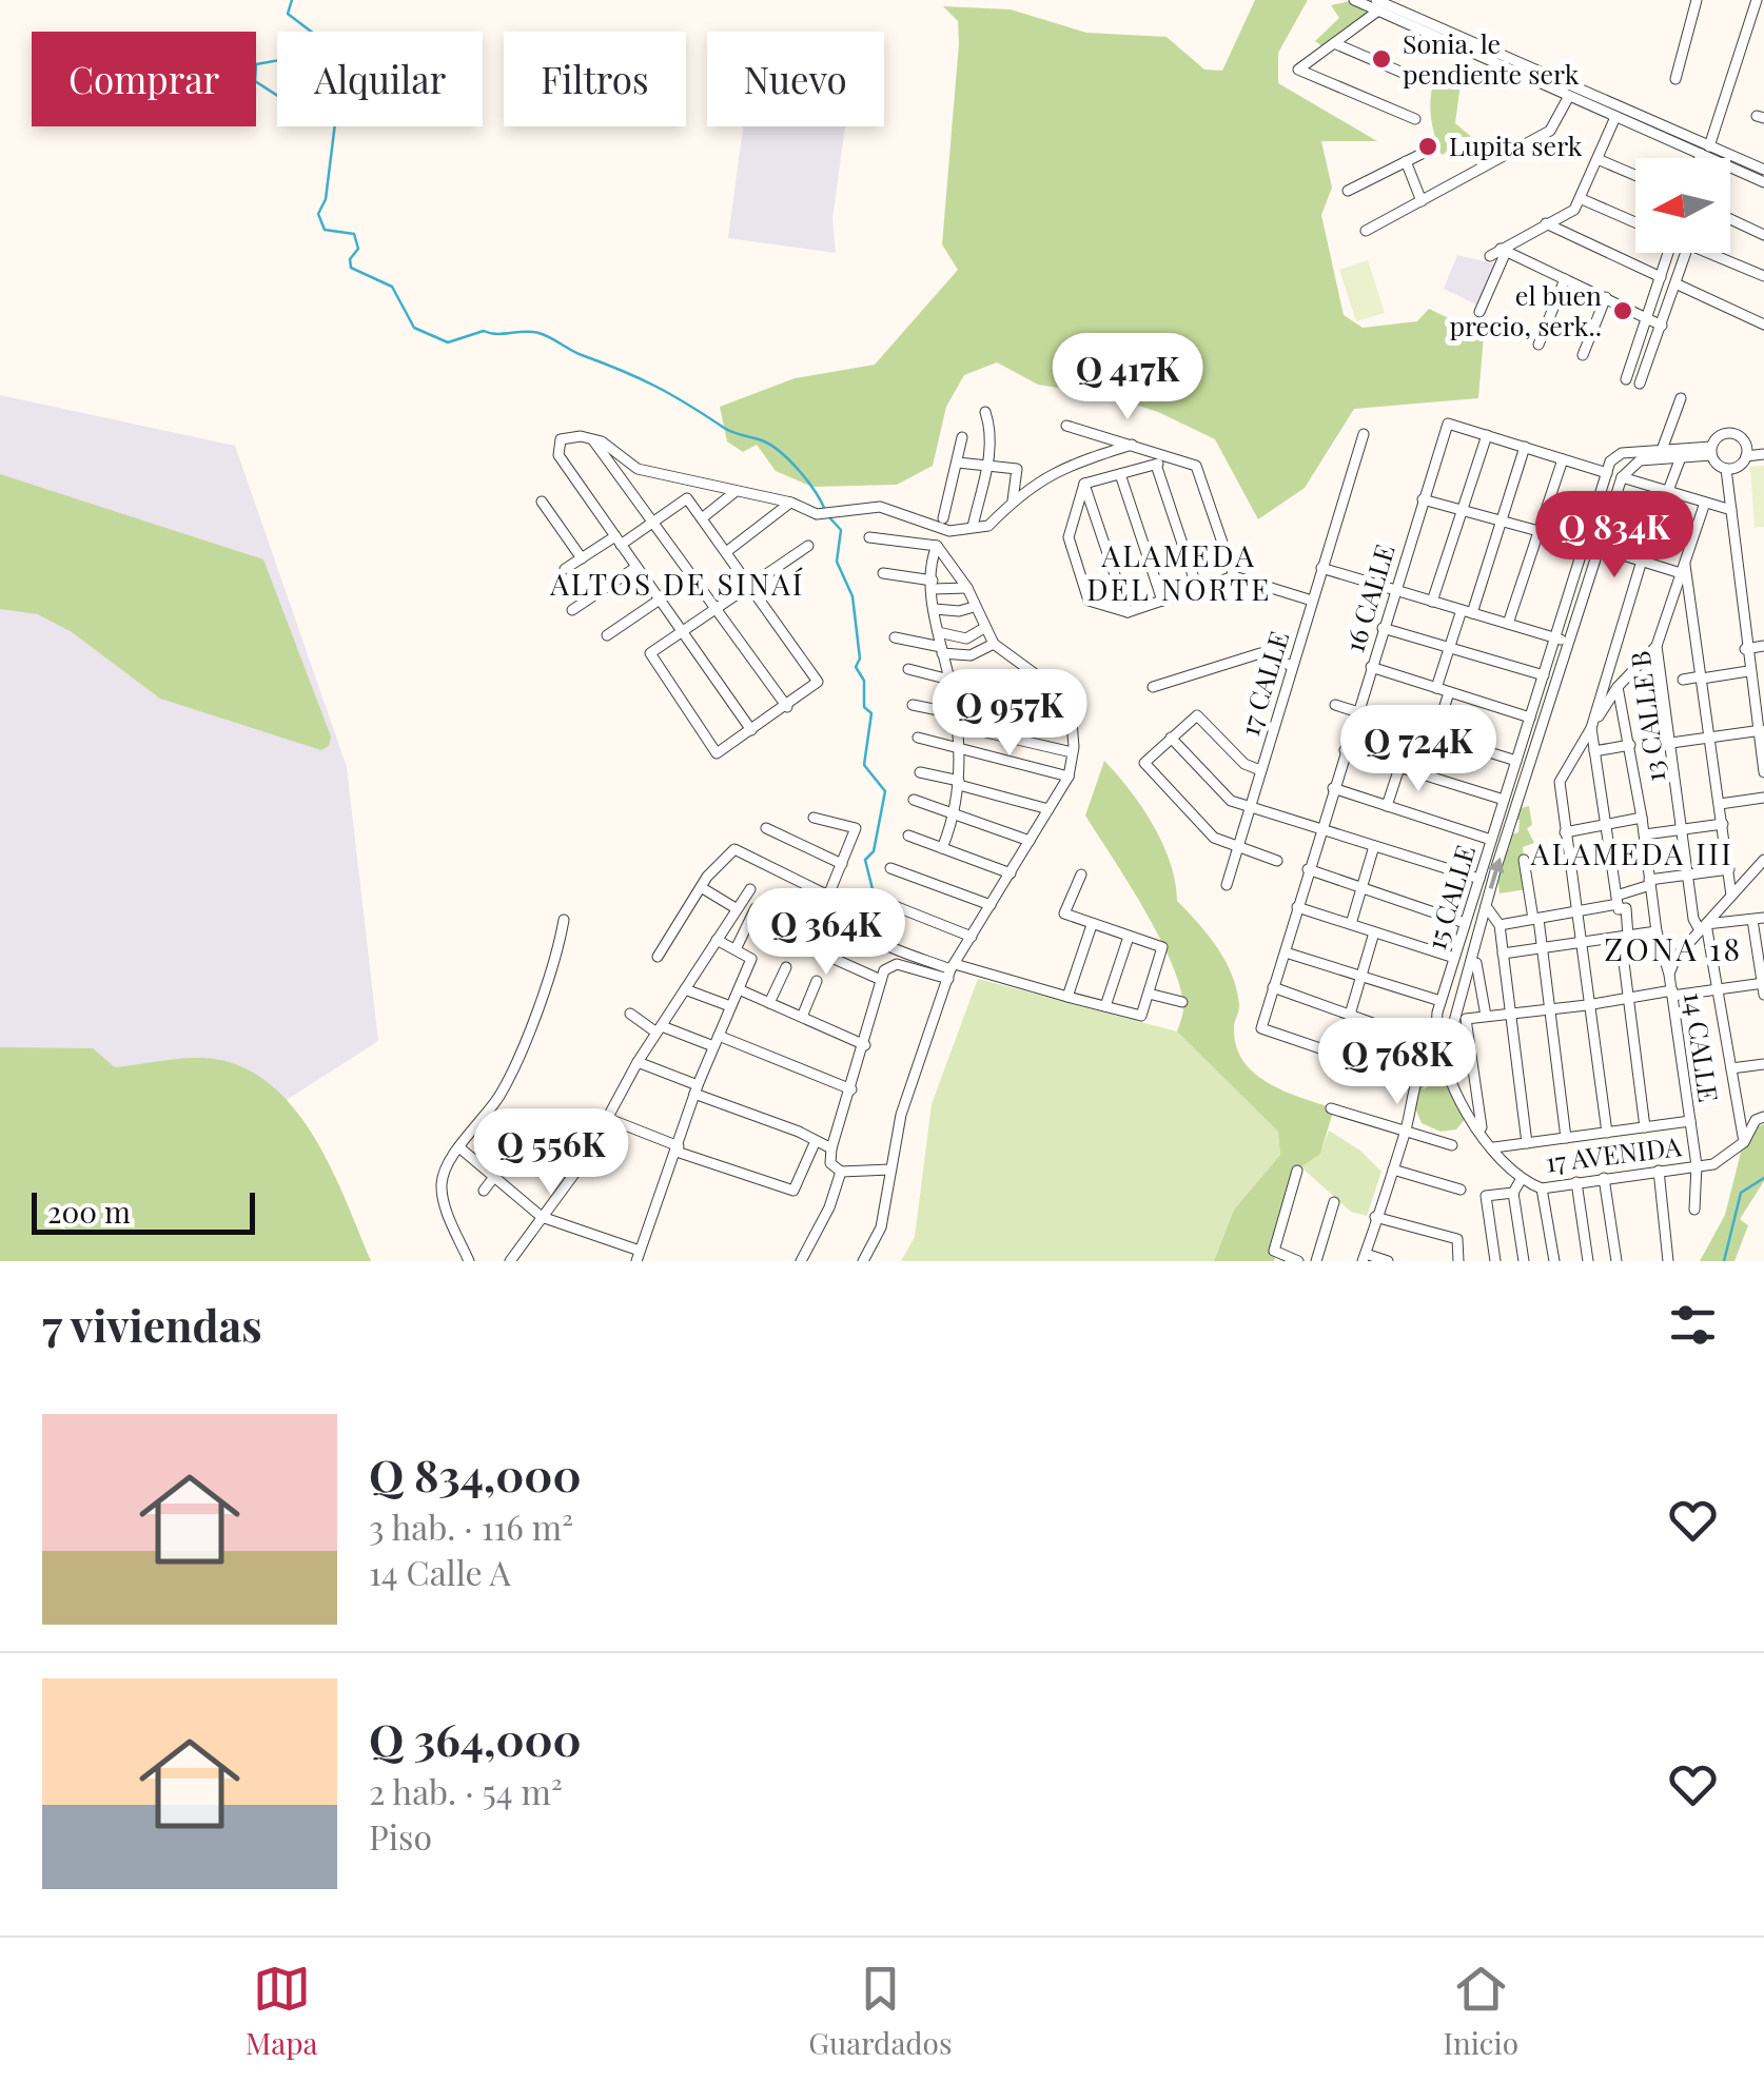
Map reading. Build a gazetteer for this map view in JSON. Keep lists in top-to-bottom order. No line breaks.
{"streets":{"street":["16 CALLE","17 CALLE","13 CALLE B","15 CALLE","14 CALLE","17 AVENIDA"]},"crossings":[["16 CALLE","15 CALLE"],["13 CALLE B","17 AVENIDA"],["15 CALLE","17 AVENIDA"],["14 CALLE","17 AVENIDA"]],"districts":["ALAMEDA DEL NORTE","ALTOS DE SINAÍ","ALAMEDA III","ZONA 18"],"places":["Sonia. le pendiente serk","Lupita serk","el buen precio, serk.."],"scale_bar":"200 m","north":"left","page":{"chip":["Comprar","Alquilar","Filtros","Nuevo"],"price":["Q 417K","Q 834K","Q 957K","Q 724K","Q 364K","Q 768K","Q 556K"],"scale":"200 m","heading":"7 viviendas","list":[{"name":"Q 834,000","note":"3 hab. · 116 m² · 14 Calle A"},{"name":"Q 364,000","note":"2 hab. · 54 m² · Piso"}],"tabs":["Mapa","Guardados","Inicio"]}}
